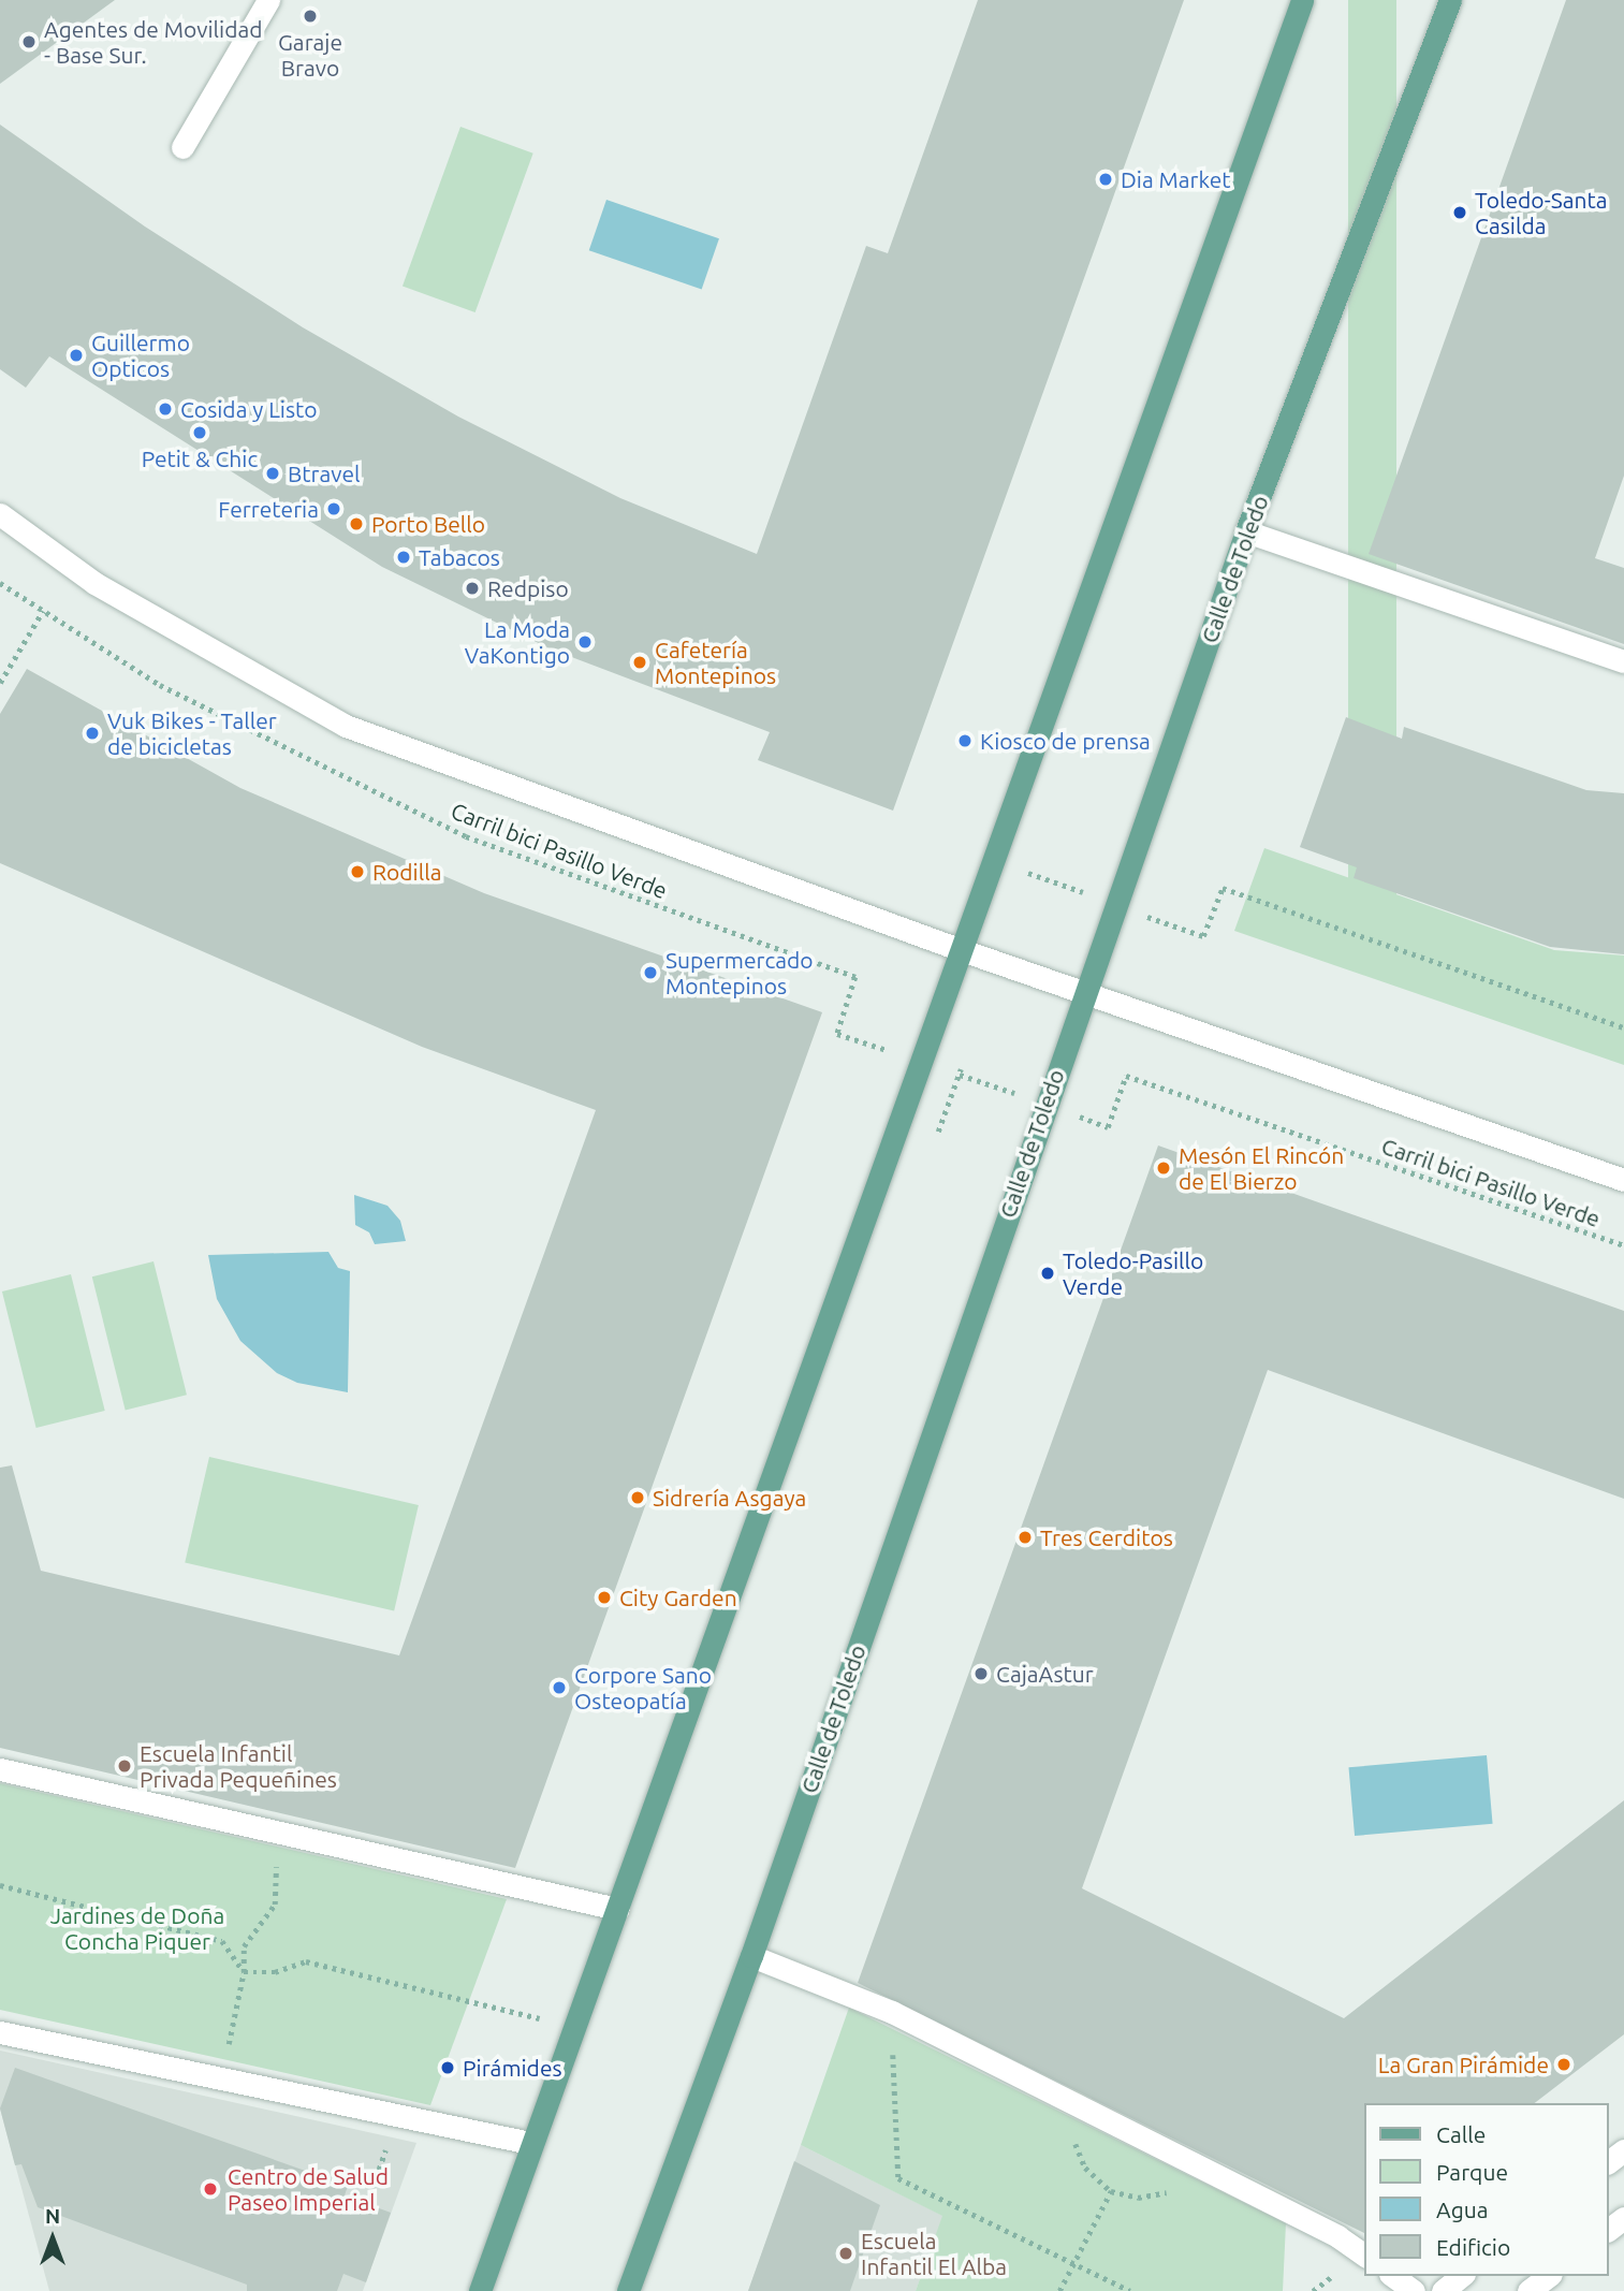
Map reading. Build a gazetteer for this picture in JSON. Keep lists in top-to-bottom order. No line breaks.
{"streets":{"main road":["Calle de Toledo"],"path":["Carril bici Pasillo Verde"]},"parks":["Jardines de Doña Concha Piquer"],"places":["Garaje Bravo","Agentes de Movilidad - Base Sur.","Dia Market","Toledo-Santa Casilda","Guillermo Opticos","Cosida y Listo","Petit & Chic","Btravel","Ferreteria","Porto Bello","Tabacos","Redpiso","La Moda VaKontigo","Cafetería Montepinos","Vuk Bikes - Taller de bicicletas","Kiosco de prensa","Rodilla","Supermercado Montepinos","Mesón El Rincón de El Bierzo","Toledo-Pasillo Verde","Sidrería Asgaya","Tres Cerditos","City Garden","CajaAstur","Corpore Sano Osteopatía","Escuela Infantil Privada Pequeñines","La Gran Pirámide","Pirámides","Centro de Salud Paseo Imperial","Escuela Infantil El Alba"],"legend":["Calle","Parque","Agua","Edificio"],"north":"top"}
